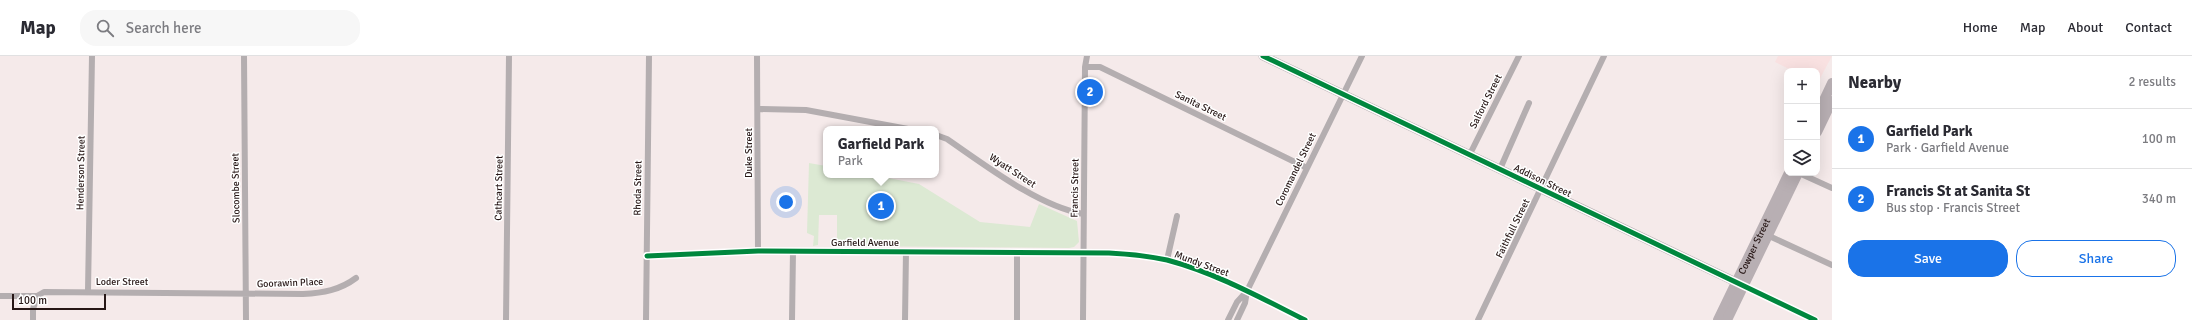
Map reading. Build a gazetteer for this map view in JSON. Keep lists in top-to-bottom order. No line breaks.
{"streets":{"main road":["Cowper Street"],"street":["Salford Street","Sanita Street","Duke Street","Coromandel Street","Wyatt Street","Henderson Street","Addison Street","Slocombe Street","Cathcart Street","Rhoda Street","Francis Street","Faithfull Street","Garfield Avenue","Mundy Street","Loder Street","Goorawin Place"]},"crossings":[["Salford Street","Addison Street"],["Sanita Street","Coromandel Street"],["Sanita Street","Francis Street"],["Duke Street","Garfield Avenue"],["Coromandel Street","Addison Street"],["Coromandel Street","Mundy Street"],["Wyatt Street","Francis Street"],["Henderson Street","Loder Street"],["Addison Street","Faithfull Street"],["Addison Street","Cowper Street"],["Slocombe Street","Loder Street"],["Slocombe Street","Goorawin Place"],["Rhoda Street","Garfield Avenue"],["Francis Street","Garfield Avenue"],["Francis Street","Mundy Street"],["Garfield Avenue","Mundy Street"],["Loder Street","Goorawin Place"]],"scale_bar":"100 m","page":{"header":"Map","search":"Search here","nav":["Home","Map","About","Contact"],"heading":["Nearby","2 results"],"map_buttons":["+","−"],"pins":["2","1"],"list":[{"mark":"1","name":"Garfield Park","note":"Park · Garfield Avenue","value":"100 m"},{"mark":"2","name":"Francis St at Sanita St","note":"Bus stop · Francis Street","value":"340 m"}],"popup":["Garfield Park","Park"],"buttons":["Save","Share"],"scale":"100 m"}}
